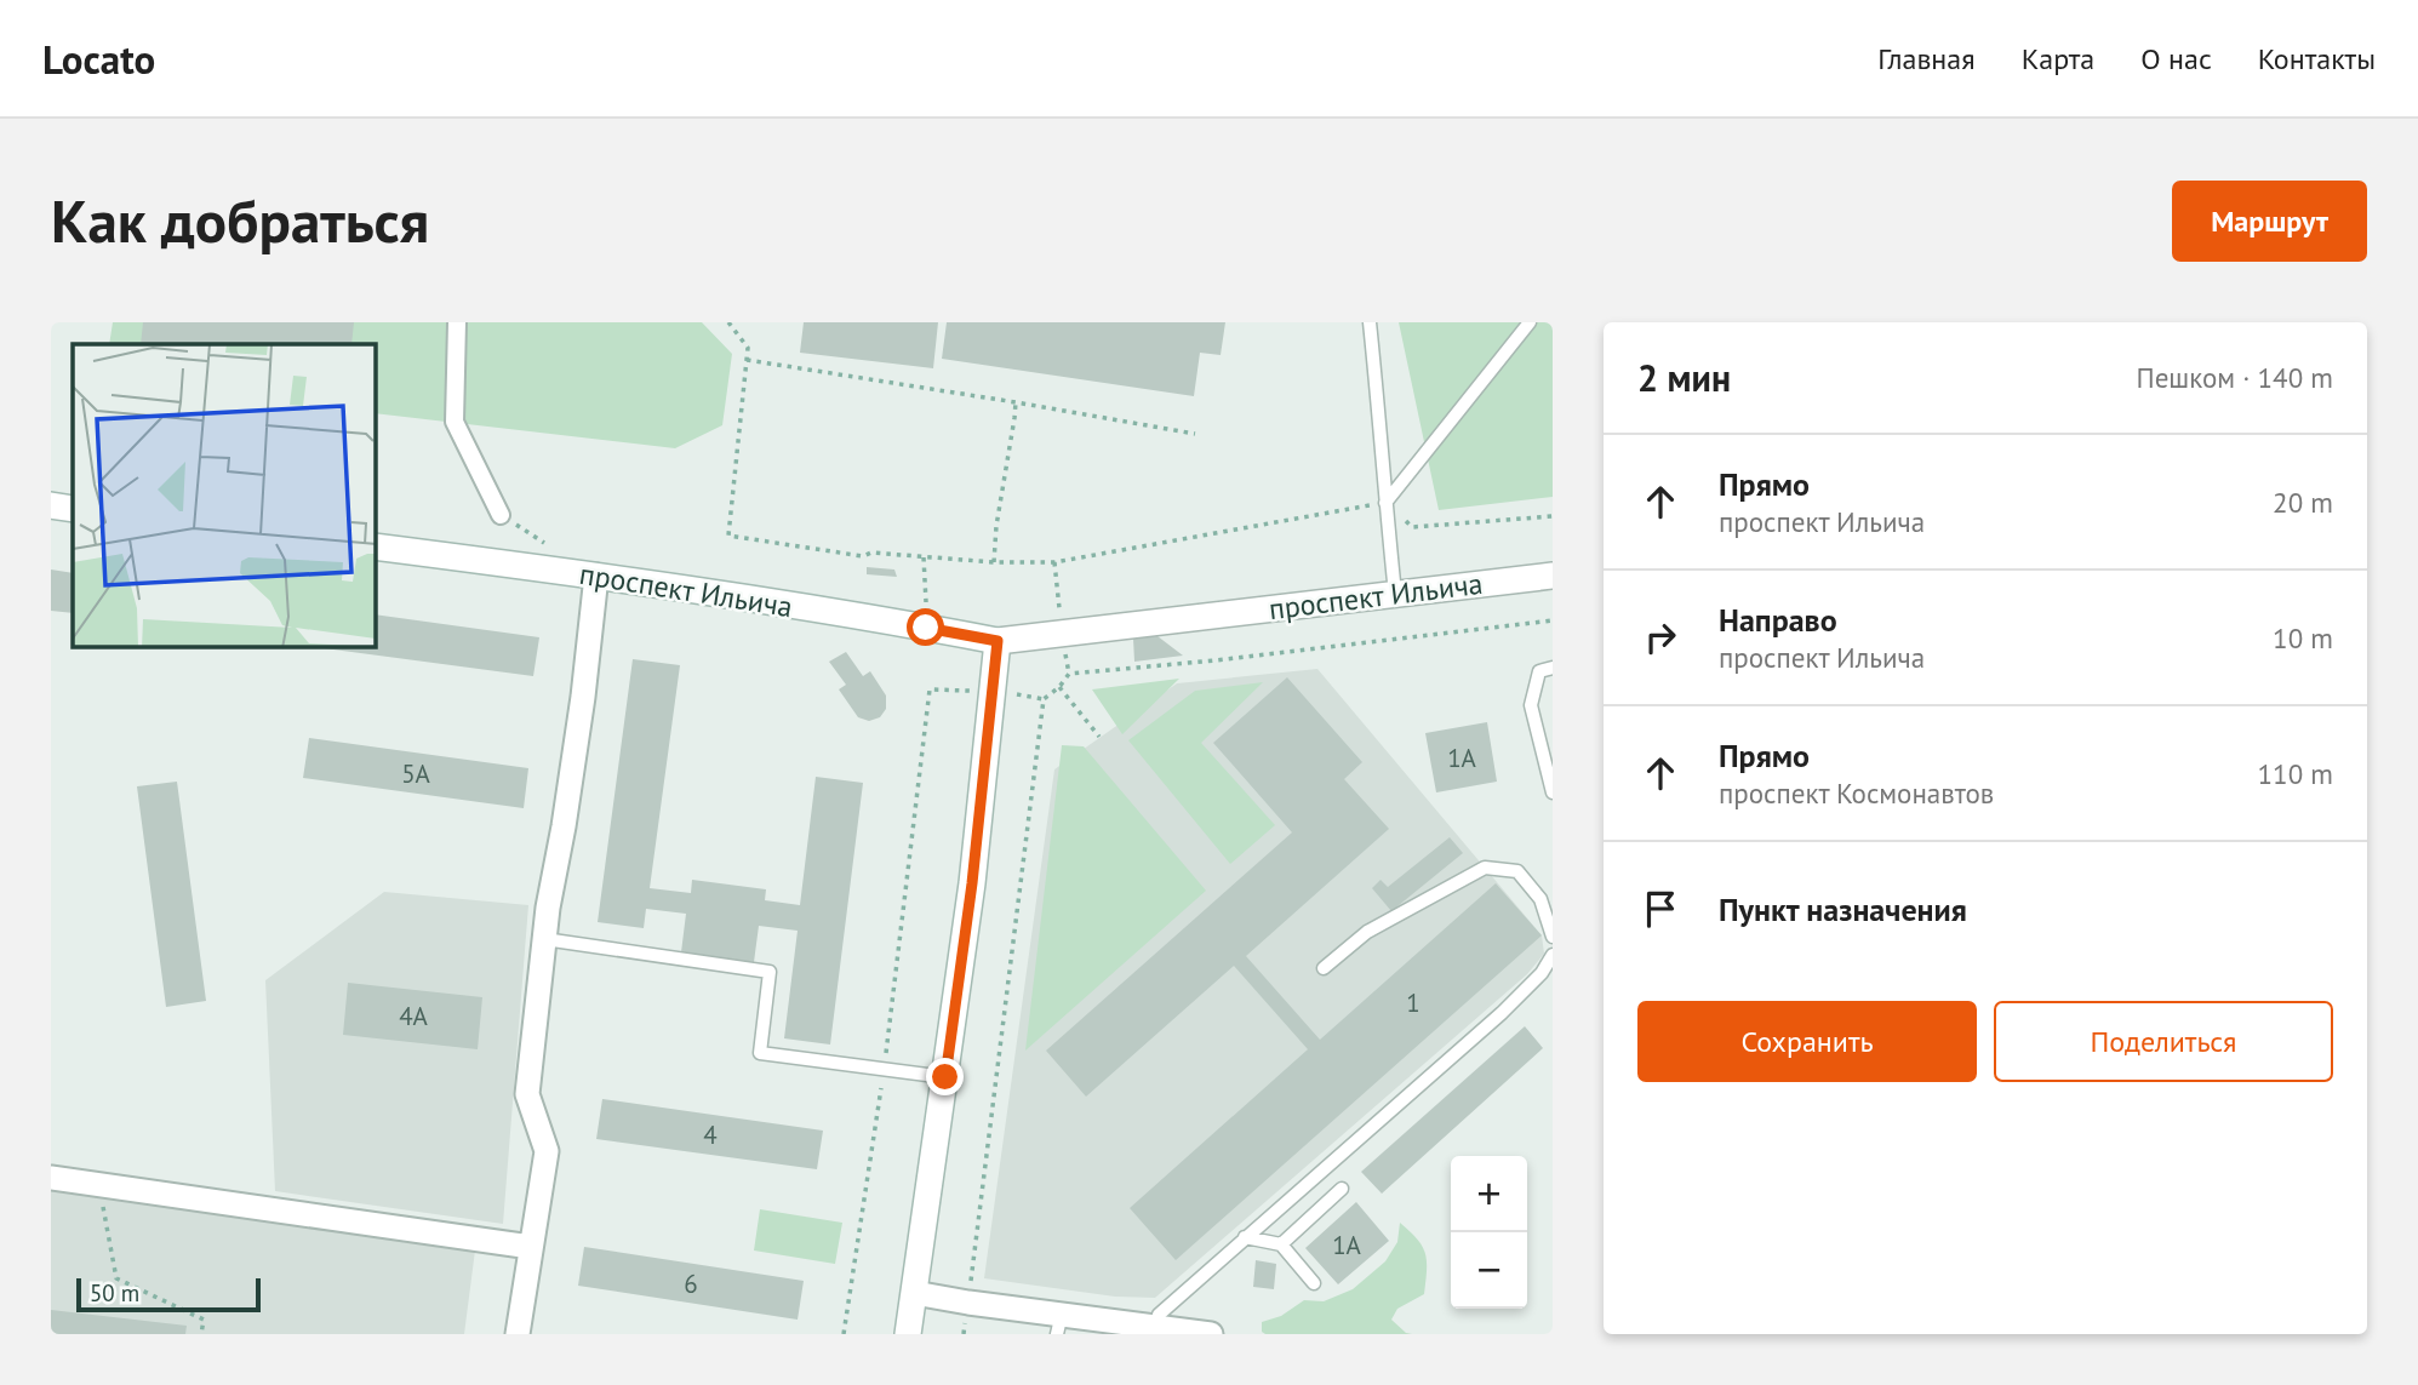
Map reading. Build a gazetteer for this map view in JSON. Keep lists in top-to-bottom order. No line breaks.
{"streets":{"main road":["проспект Ильича"]},"house_numbers":["1А","5А","1","4А","4","1А","6"],"scale_bar":"50 m","page":{"header":"Locato","nav":["Главная","Карта","О нас","Контакты"],"buttons":["Маршрут",["Сохранить","Поделиться"]],"title":"Как добраться","heading":["2 мин","Пешком · 140 m"],"list":[["Прямо","проспект Ильича","20 m"],["Направо","проспект Ильича","10 m"],["Прямо","проспект Космонавтов","110 m"],"Пункт назначения"],"map_buttons":["+","−"],"scale":"50 m"}}
